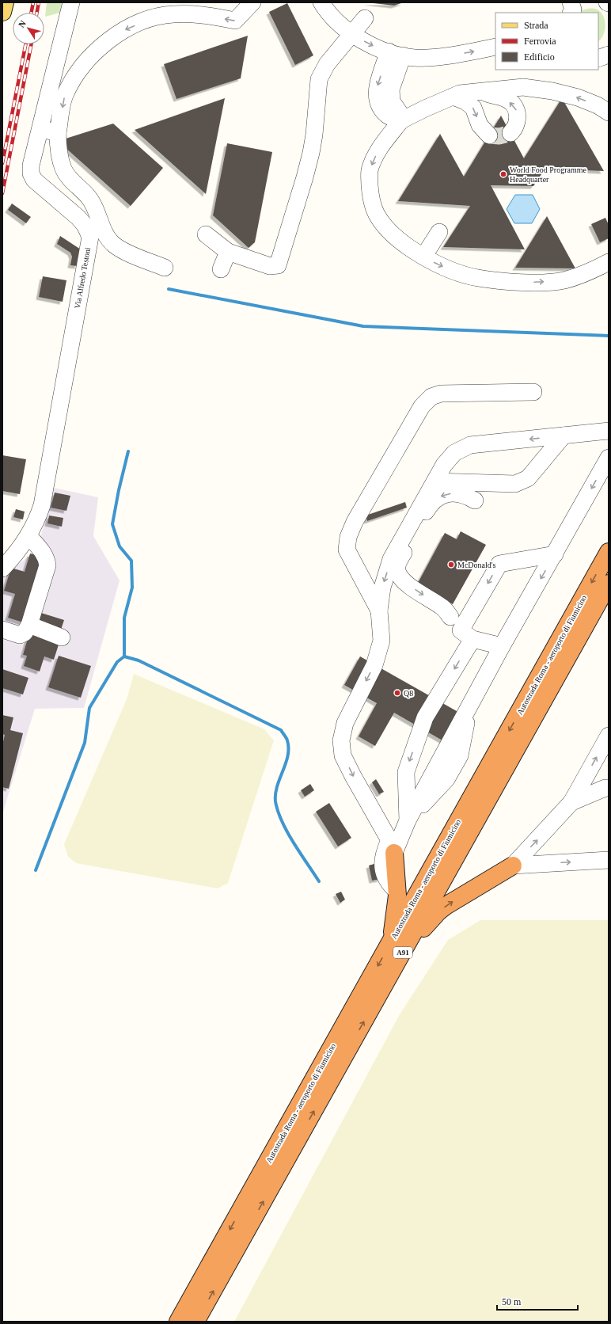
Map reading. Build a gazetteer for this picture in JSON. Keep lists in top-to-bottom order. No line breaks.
{"streets":{"highway":["Autostrada Roma - aeroporto di Fiumicino","A91"],"street":["Via Alfredo Testoni"]},"places":["World Food Programme Headquarter","McDonald's","Q8"],"legend":["Strada","Ferrovia","Edificio"],"scale_bar":"50 m","north":"top left"}
